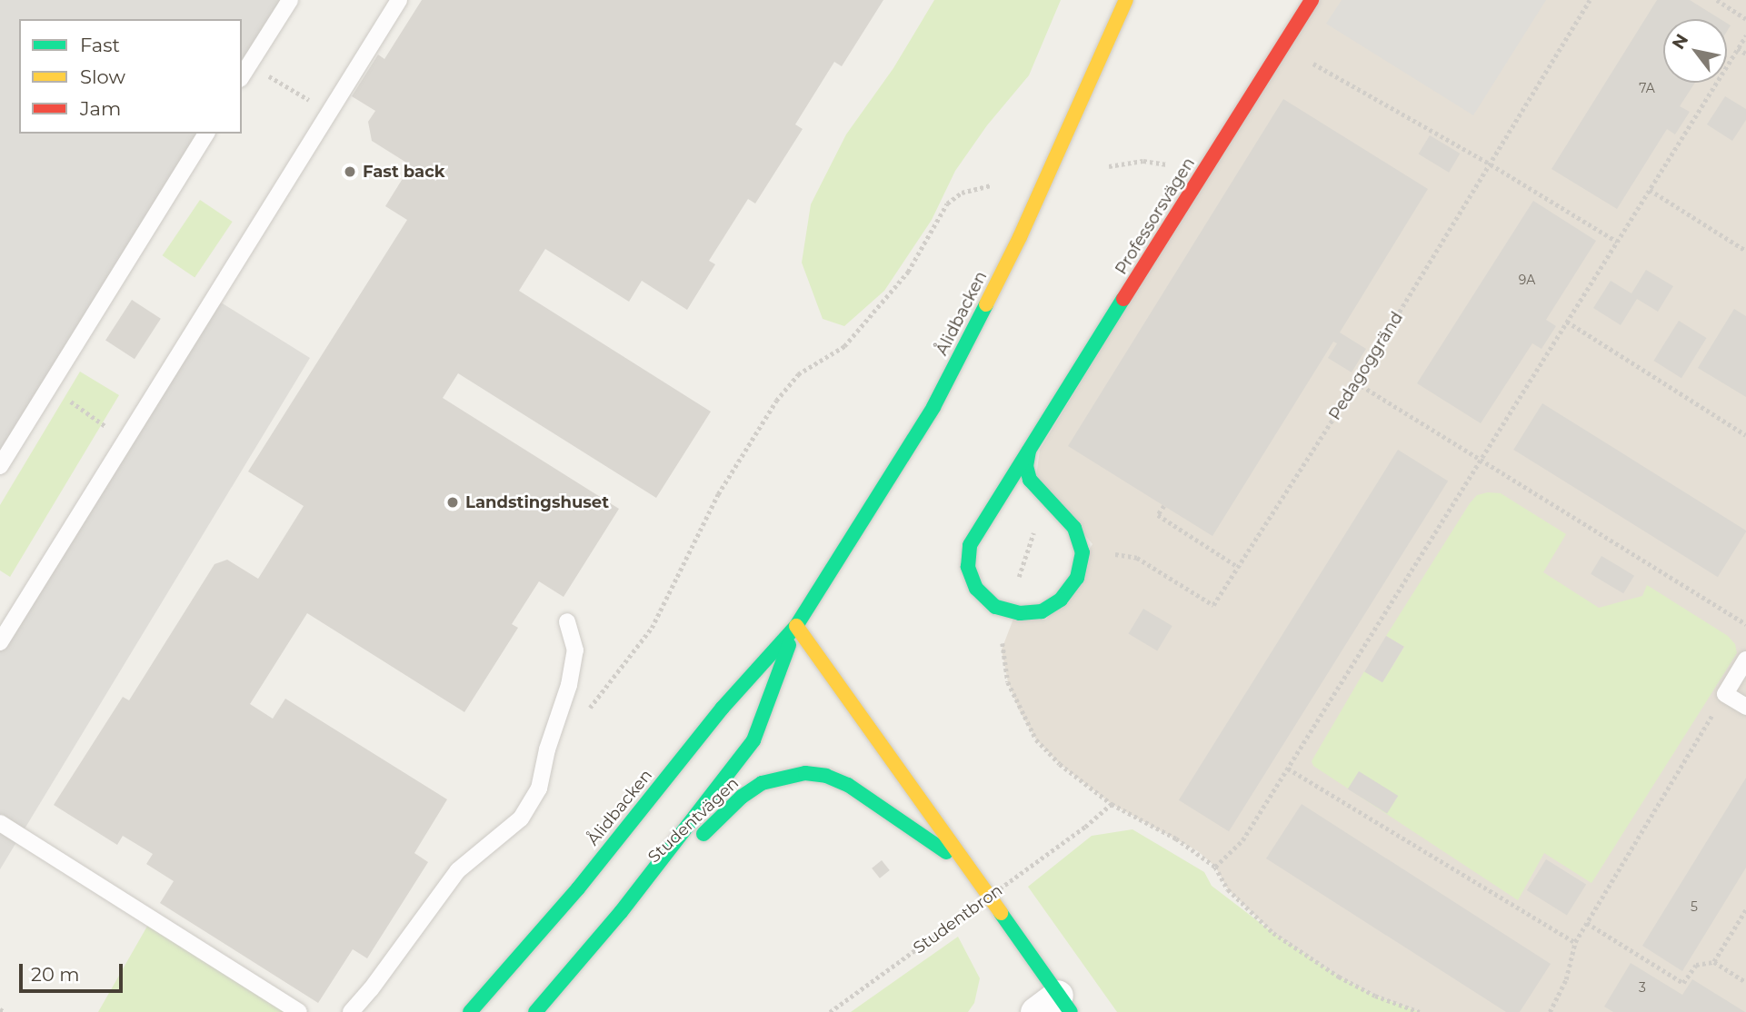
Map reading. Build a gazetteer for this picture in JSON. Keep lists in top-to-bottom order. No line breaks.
{"streets":{"main road":["Professorsvägen","Ålidbacken","Studentvägen"],"path":["Pedagoggränd","Studentbron"]},"crossings":[["Ålidbacken","Studentvägen"]],"places":["Fast back","Landstingshuset"],"house_numbers":["7A","9A","5","3"],"legend":["Fast","Slow","Jam"],"scale_bar":"20 m","north":"top left"}
